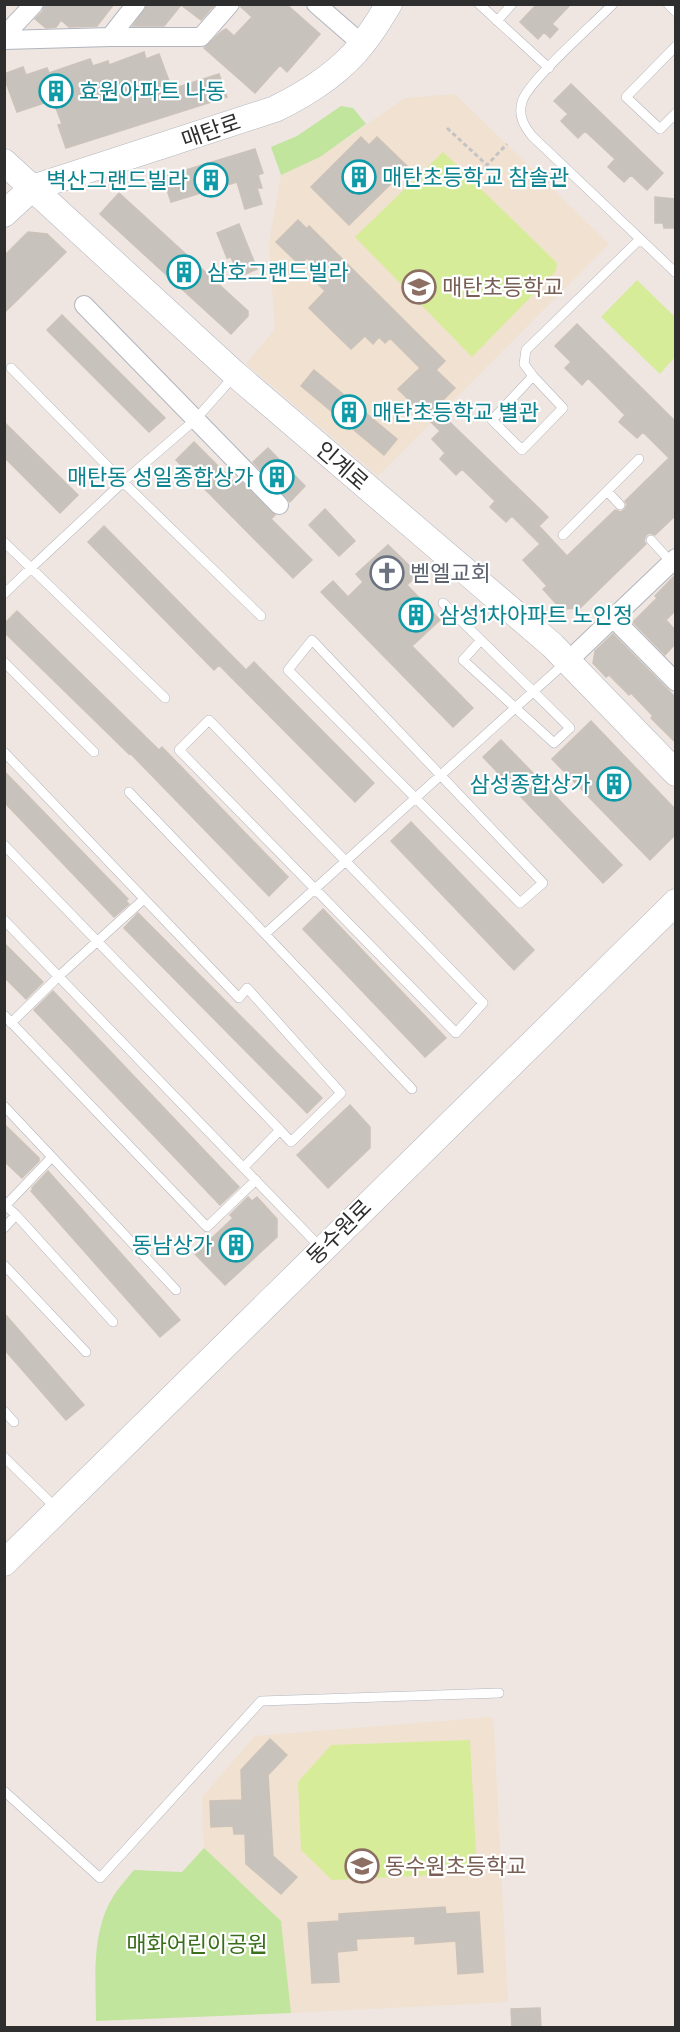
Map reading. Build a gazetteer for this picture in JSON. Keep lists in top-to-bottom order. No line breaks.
{"streets":{"street":["매탄로","인계로","동수원로"]},"crossings":[["매탄로","인계로"]],"parks":["매화어린이공원"],"places":{"building":["효원아파트 나동","매탄초등학교 참솔관","벽산그랜드빌라","삼호그랜드빌라","매탄초등학교 별관","매탄동 성일종합상가","삼성1차아파트 노인정","삼성종합상가","동남상가"],"school or university":["매탄초등학교","동수원초등학교"],"church":["벧엘교회"]}}
